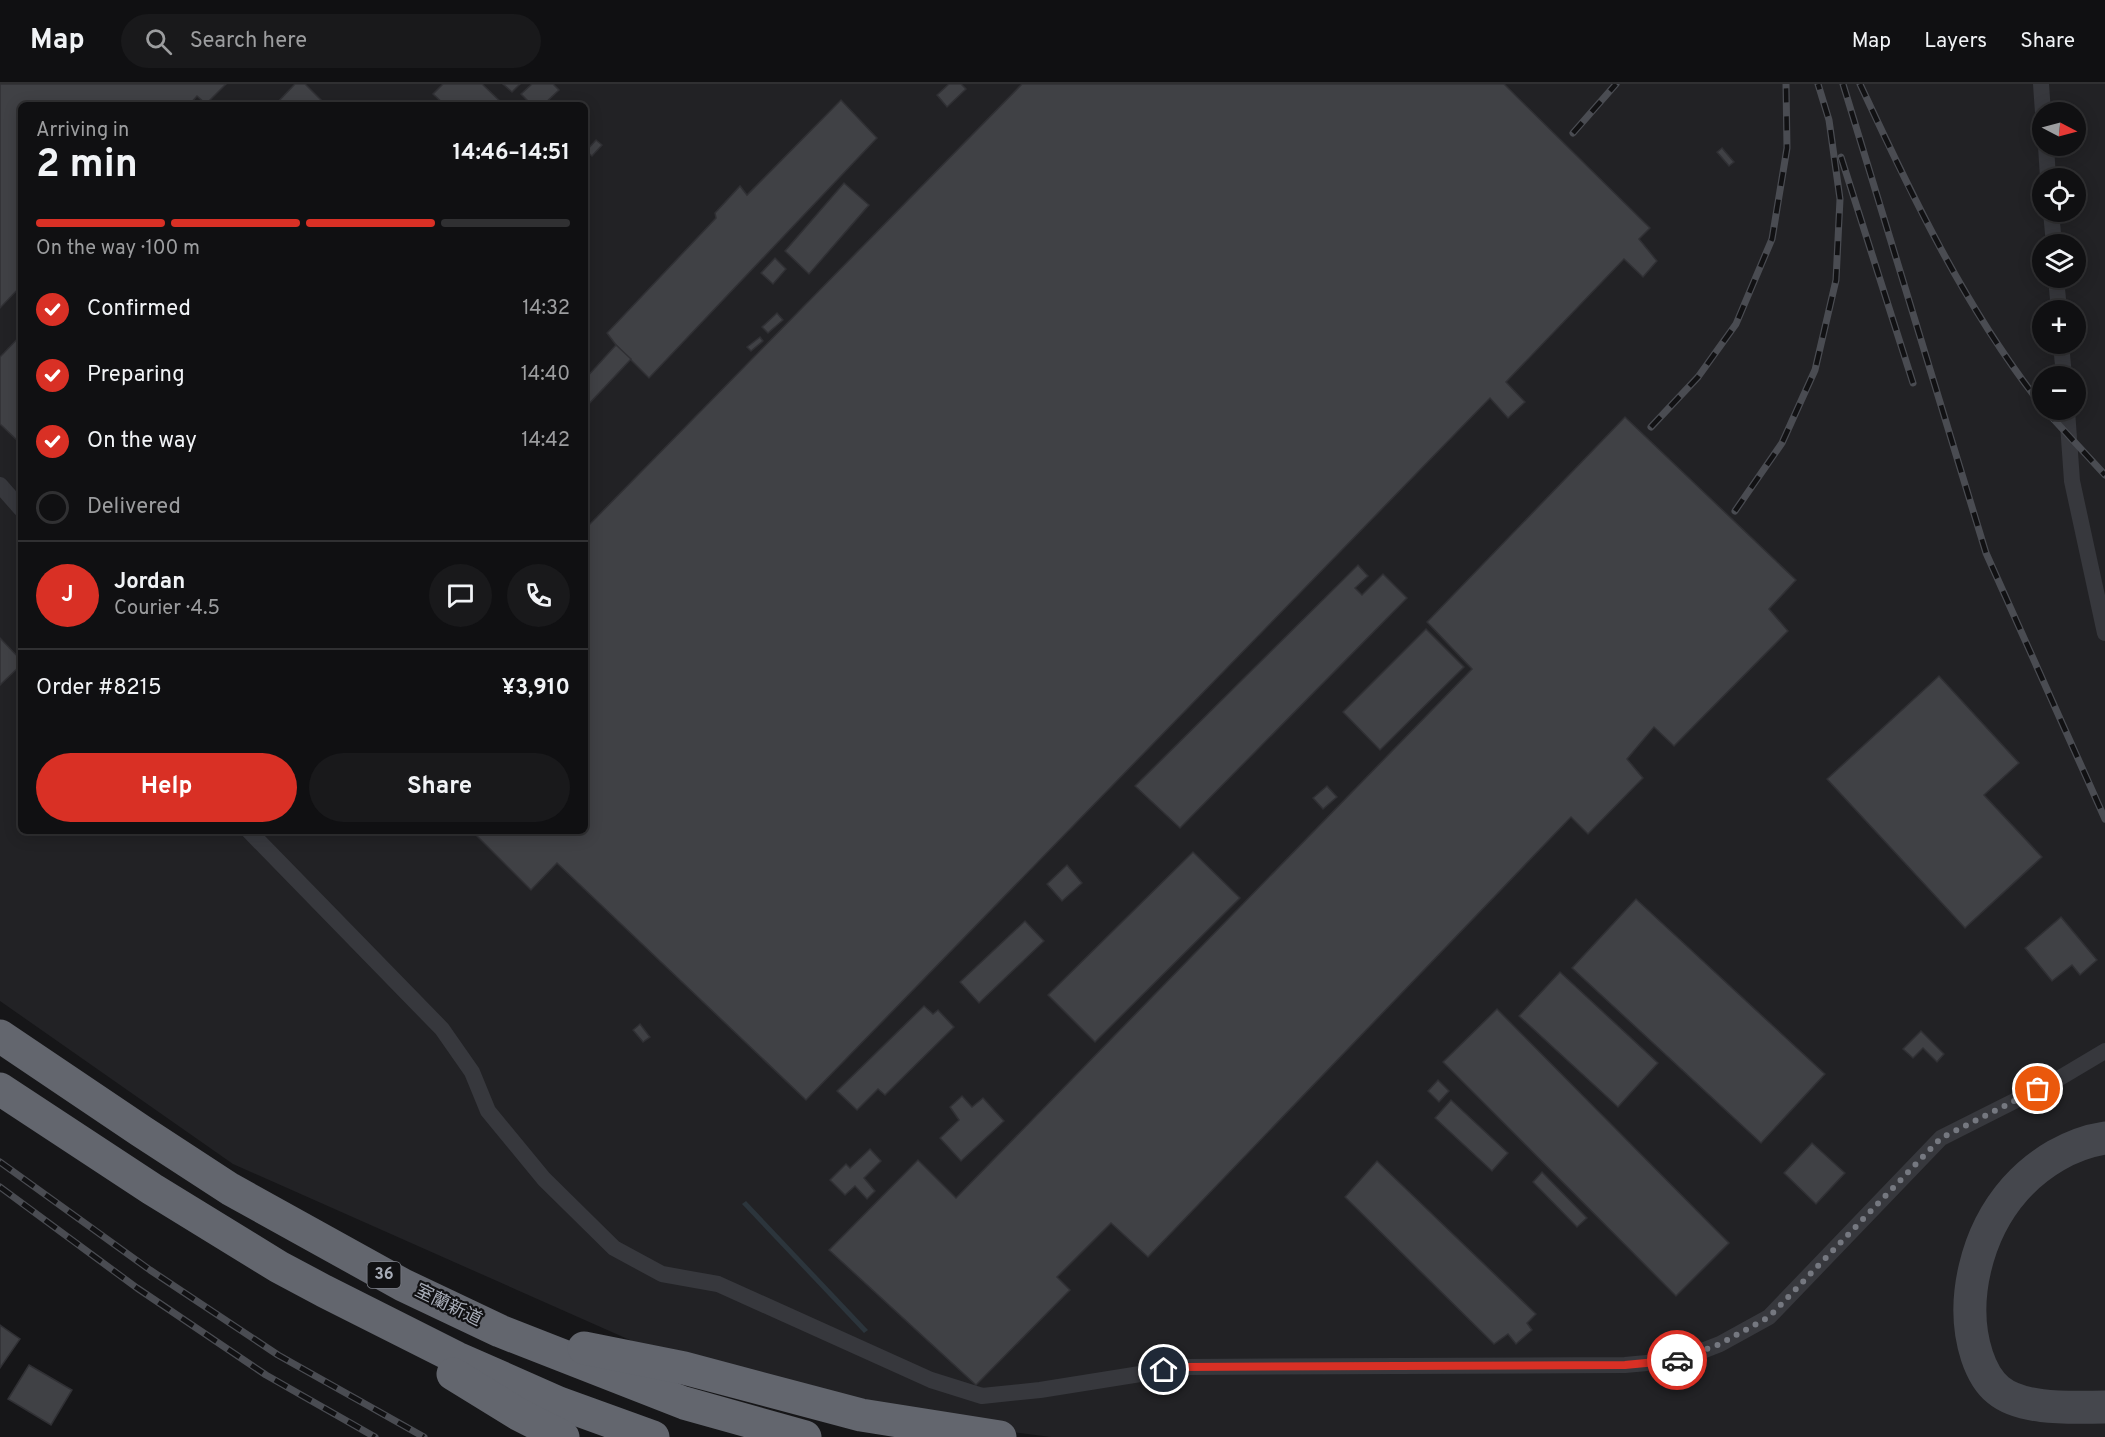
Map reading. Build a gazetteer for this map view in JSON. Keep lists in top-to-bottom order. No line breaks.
{"streets":{"highway":["36","室蘭新道"]},"north":"right","page":{"header":"Map","search":"Search here","nav":["Map","Layers","Share"],"map_buttons":["+","−"],"heading":["2 min","Arriving in","14:46–14:51"],"panel":["Jordan","Courier · 4.5","Order #8215","¥3,910"],"bar":"On the way · 100 m","list":[["Confirmed","14:32"],["Preparing","14:40"],["On the way","14:42"],"Delivered"],"round":"J","buttons":["Help","Share"]}}
